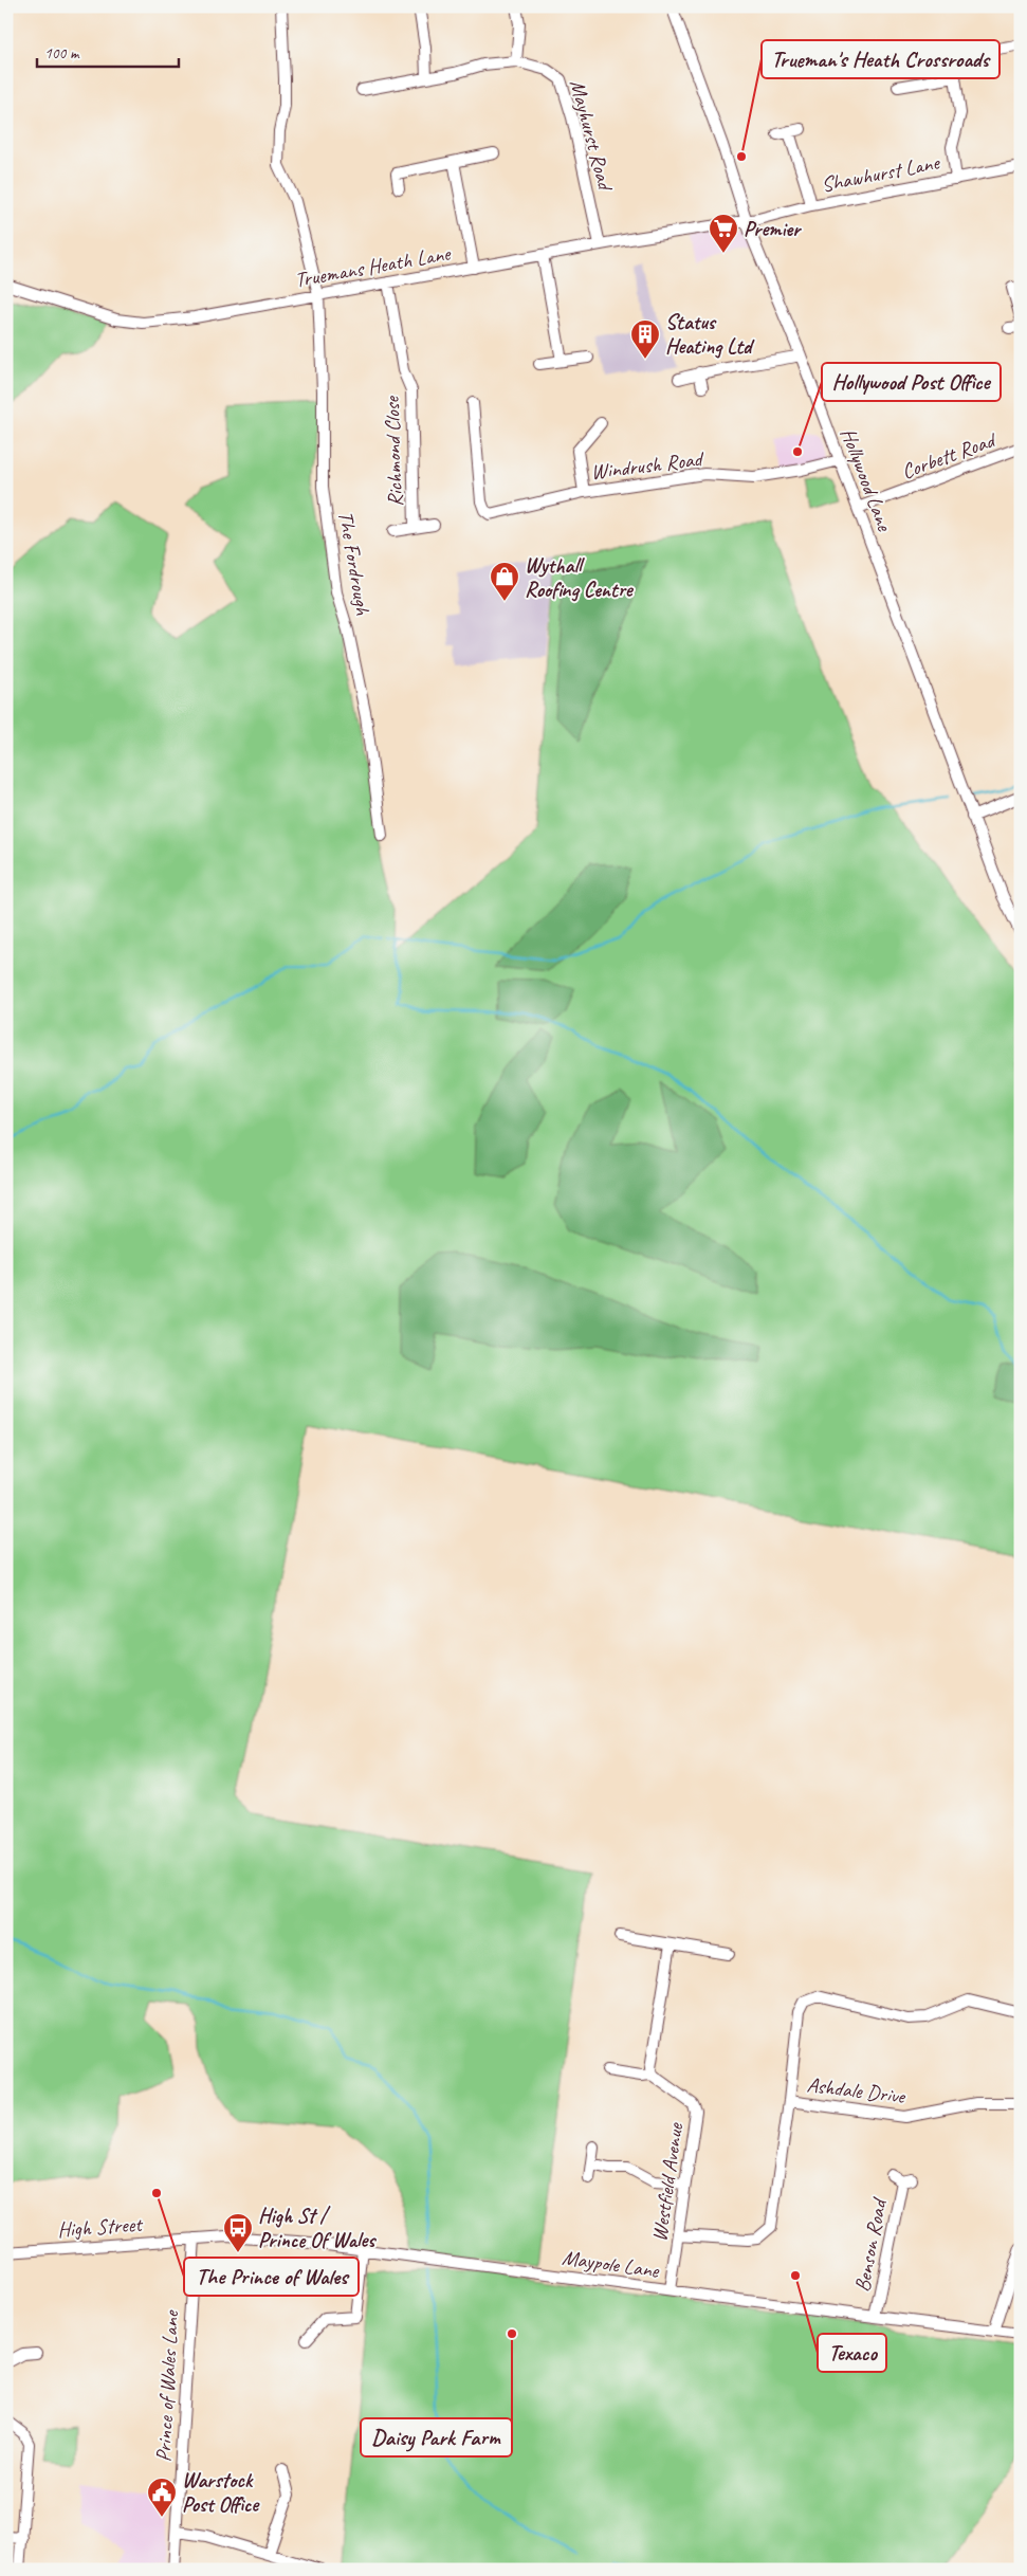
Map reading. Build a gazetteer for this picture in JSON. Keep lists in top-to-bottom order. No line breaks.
{"streets":{"street":["Mayhurst Road","Shawhurst Lane","Truemans Heath Lane","Richmond Close","Corbett Road","Windrush Road","Hollywood Lane","The Fordrough","Ashdale Drive","Westfield Avenue","High Street","Benson Road","Maypole Lane","Prince of Wales Lane"]},"crossings":[["Mayhurst Road","Truemans Heath Lane"],["Shawhurst Lane","Truemans Heath Lane"],["Shawhurst Lane","Hollywood Lane"],["Truemans Heath Lane","Richmond Close"],["Truemans Heath Lane","Hollywood Lane"],["Truemans Heath Lane","The Fordrough"],["Corbett Road","Hollywood Lane"],["Windrush Road","Hollywood Lane"],["Westfield Avenue","Maypole Lane"],["High Street","Maypole Lane"],["High Street","Prince of Wales Lane"],["Benson Road","Maypole Lane"],["Maypole Lane","Prince of Wales Lane"]],"places":{"other":["Trueman's Heath Crossroads","Hollywood Post Office","The Prince of Wales","Texaco","Daisy Park Farm"],"supermarket":["Premier"],"building":["Status Heating Ltd"],"shop":["Wythall Roofing Centre"],"bus stop":["High St / Prince Of Wales"],"public building":["Warstock Post Office"]},"scale_bar":"100 m"}
